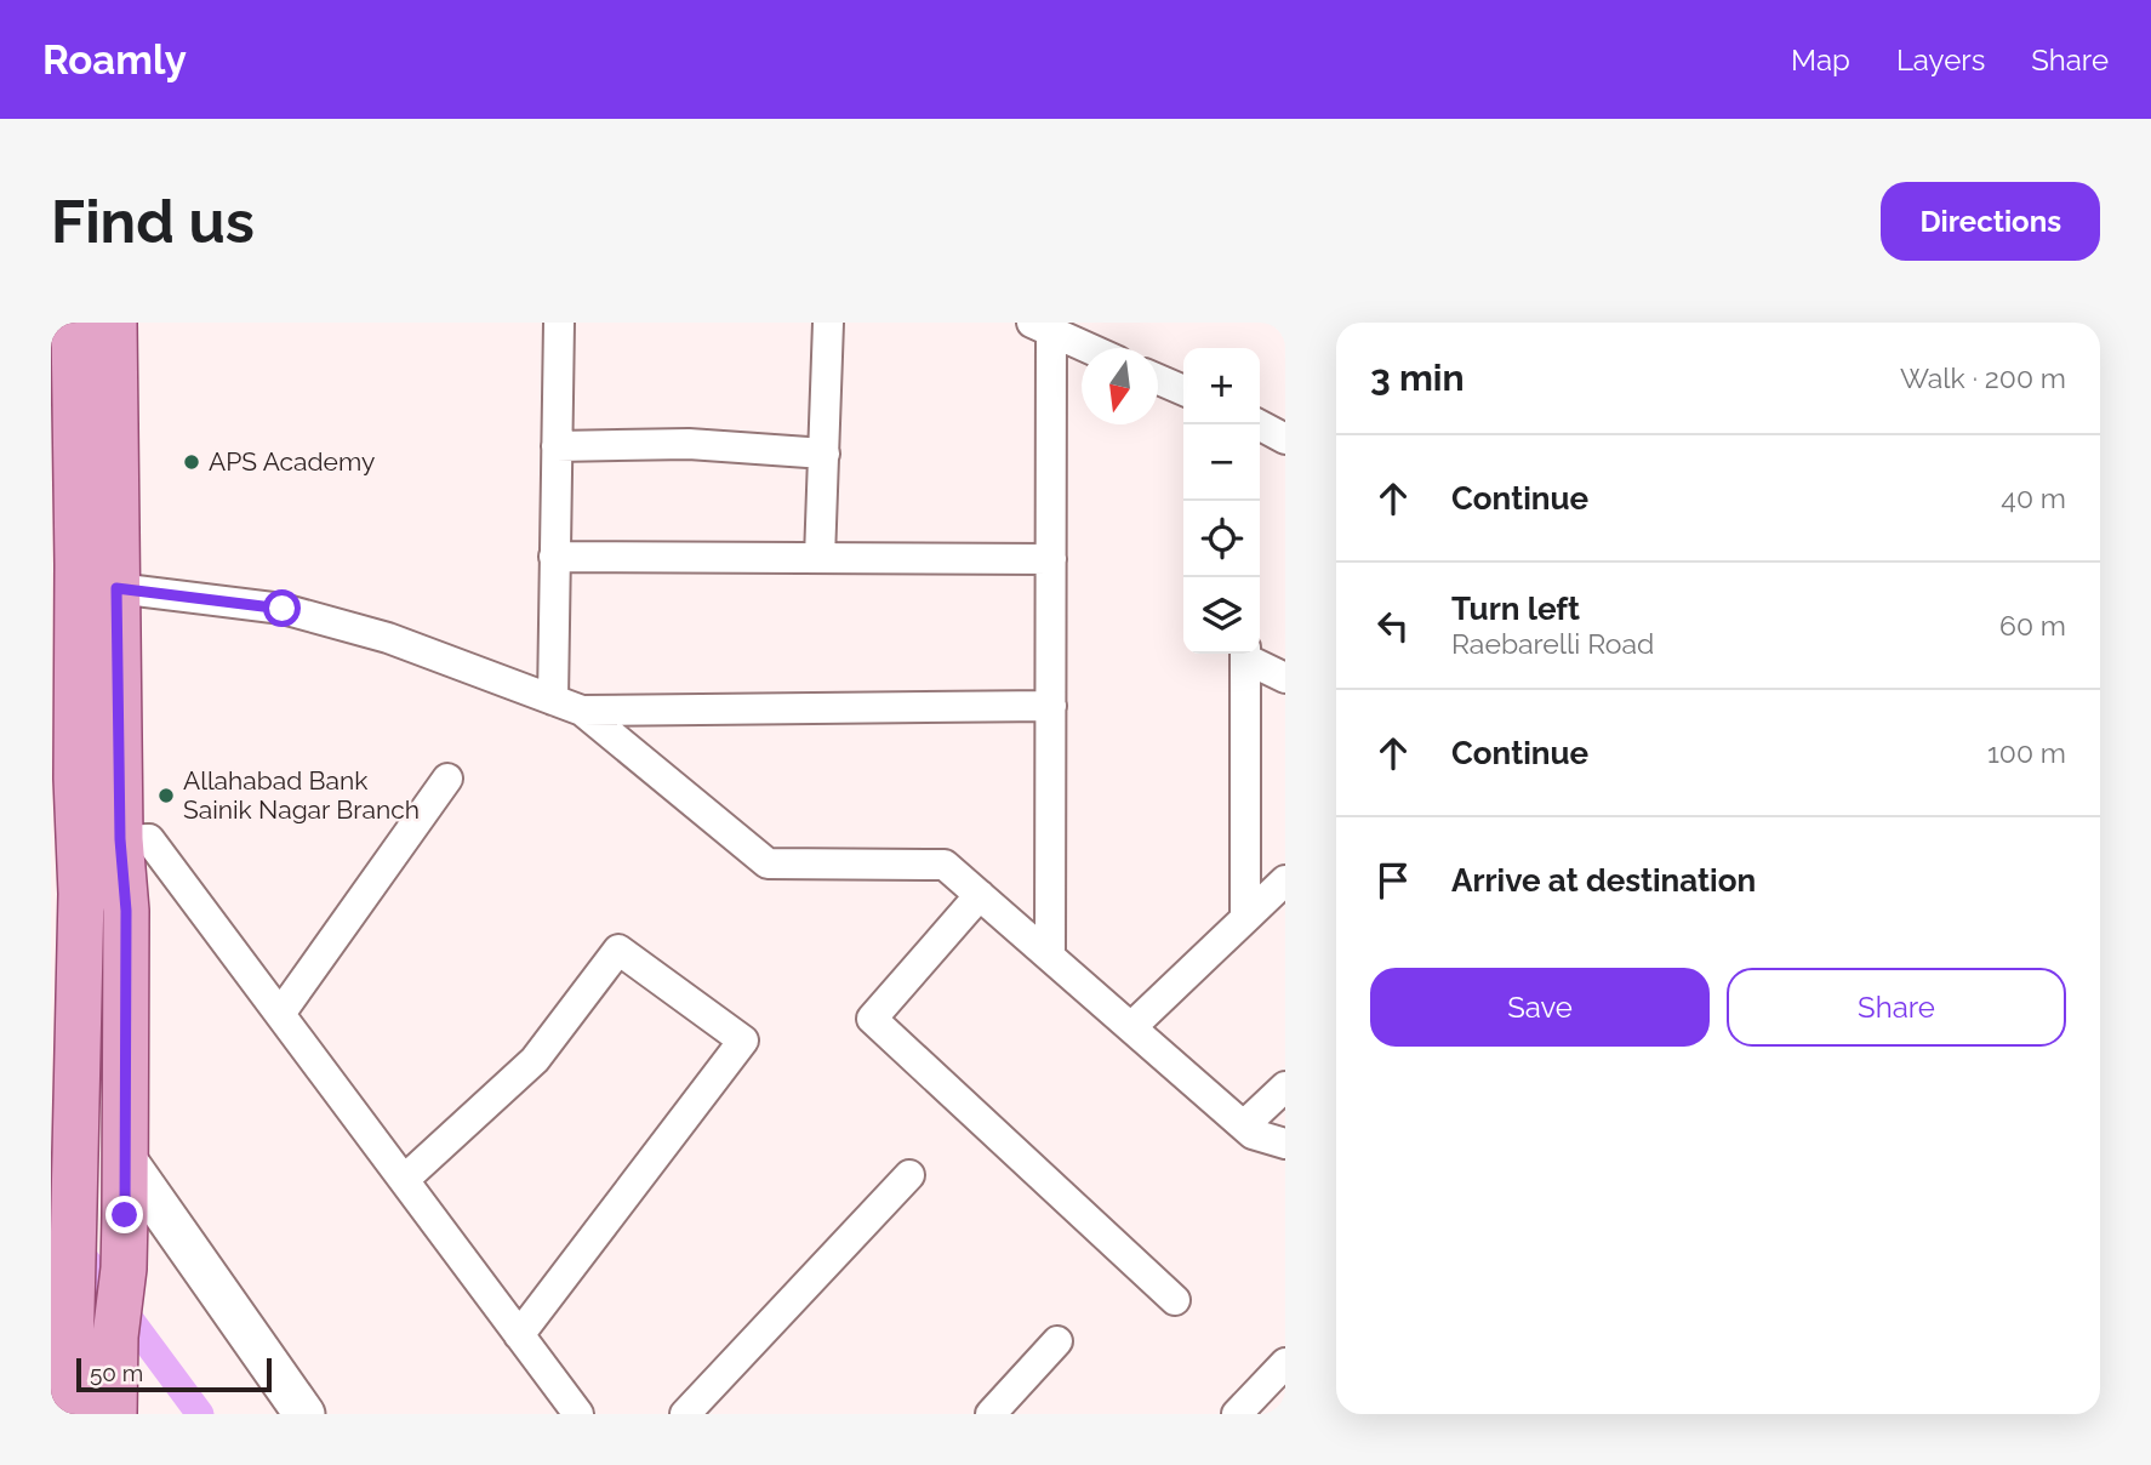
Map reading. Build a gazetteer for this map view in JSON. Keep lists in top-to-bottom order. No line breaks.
{"places":["APS Academy","Allahabad Bank Sainik Nagar Branch"],"scale_bar":"50 m","north":"bottom","page":{"header":"Roamly","nav":["Map","Layers","Share"],"buttons":["Directions",["Save","Share"]],"title":"Find us","heading":["3 min","Walk · 200 m"],"map_buttons":["+","−"],"list":[["Continue","40 m"],["Turn left","Raebarelli Road","60 m"],["Continue","100 m"],"Arrive at destination"],"scale":"50 m"}}
